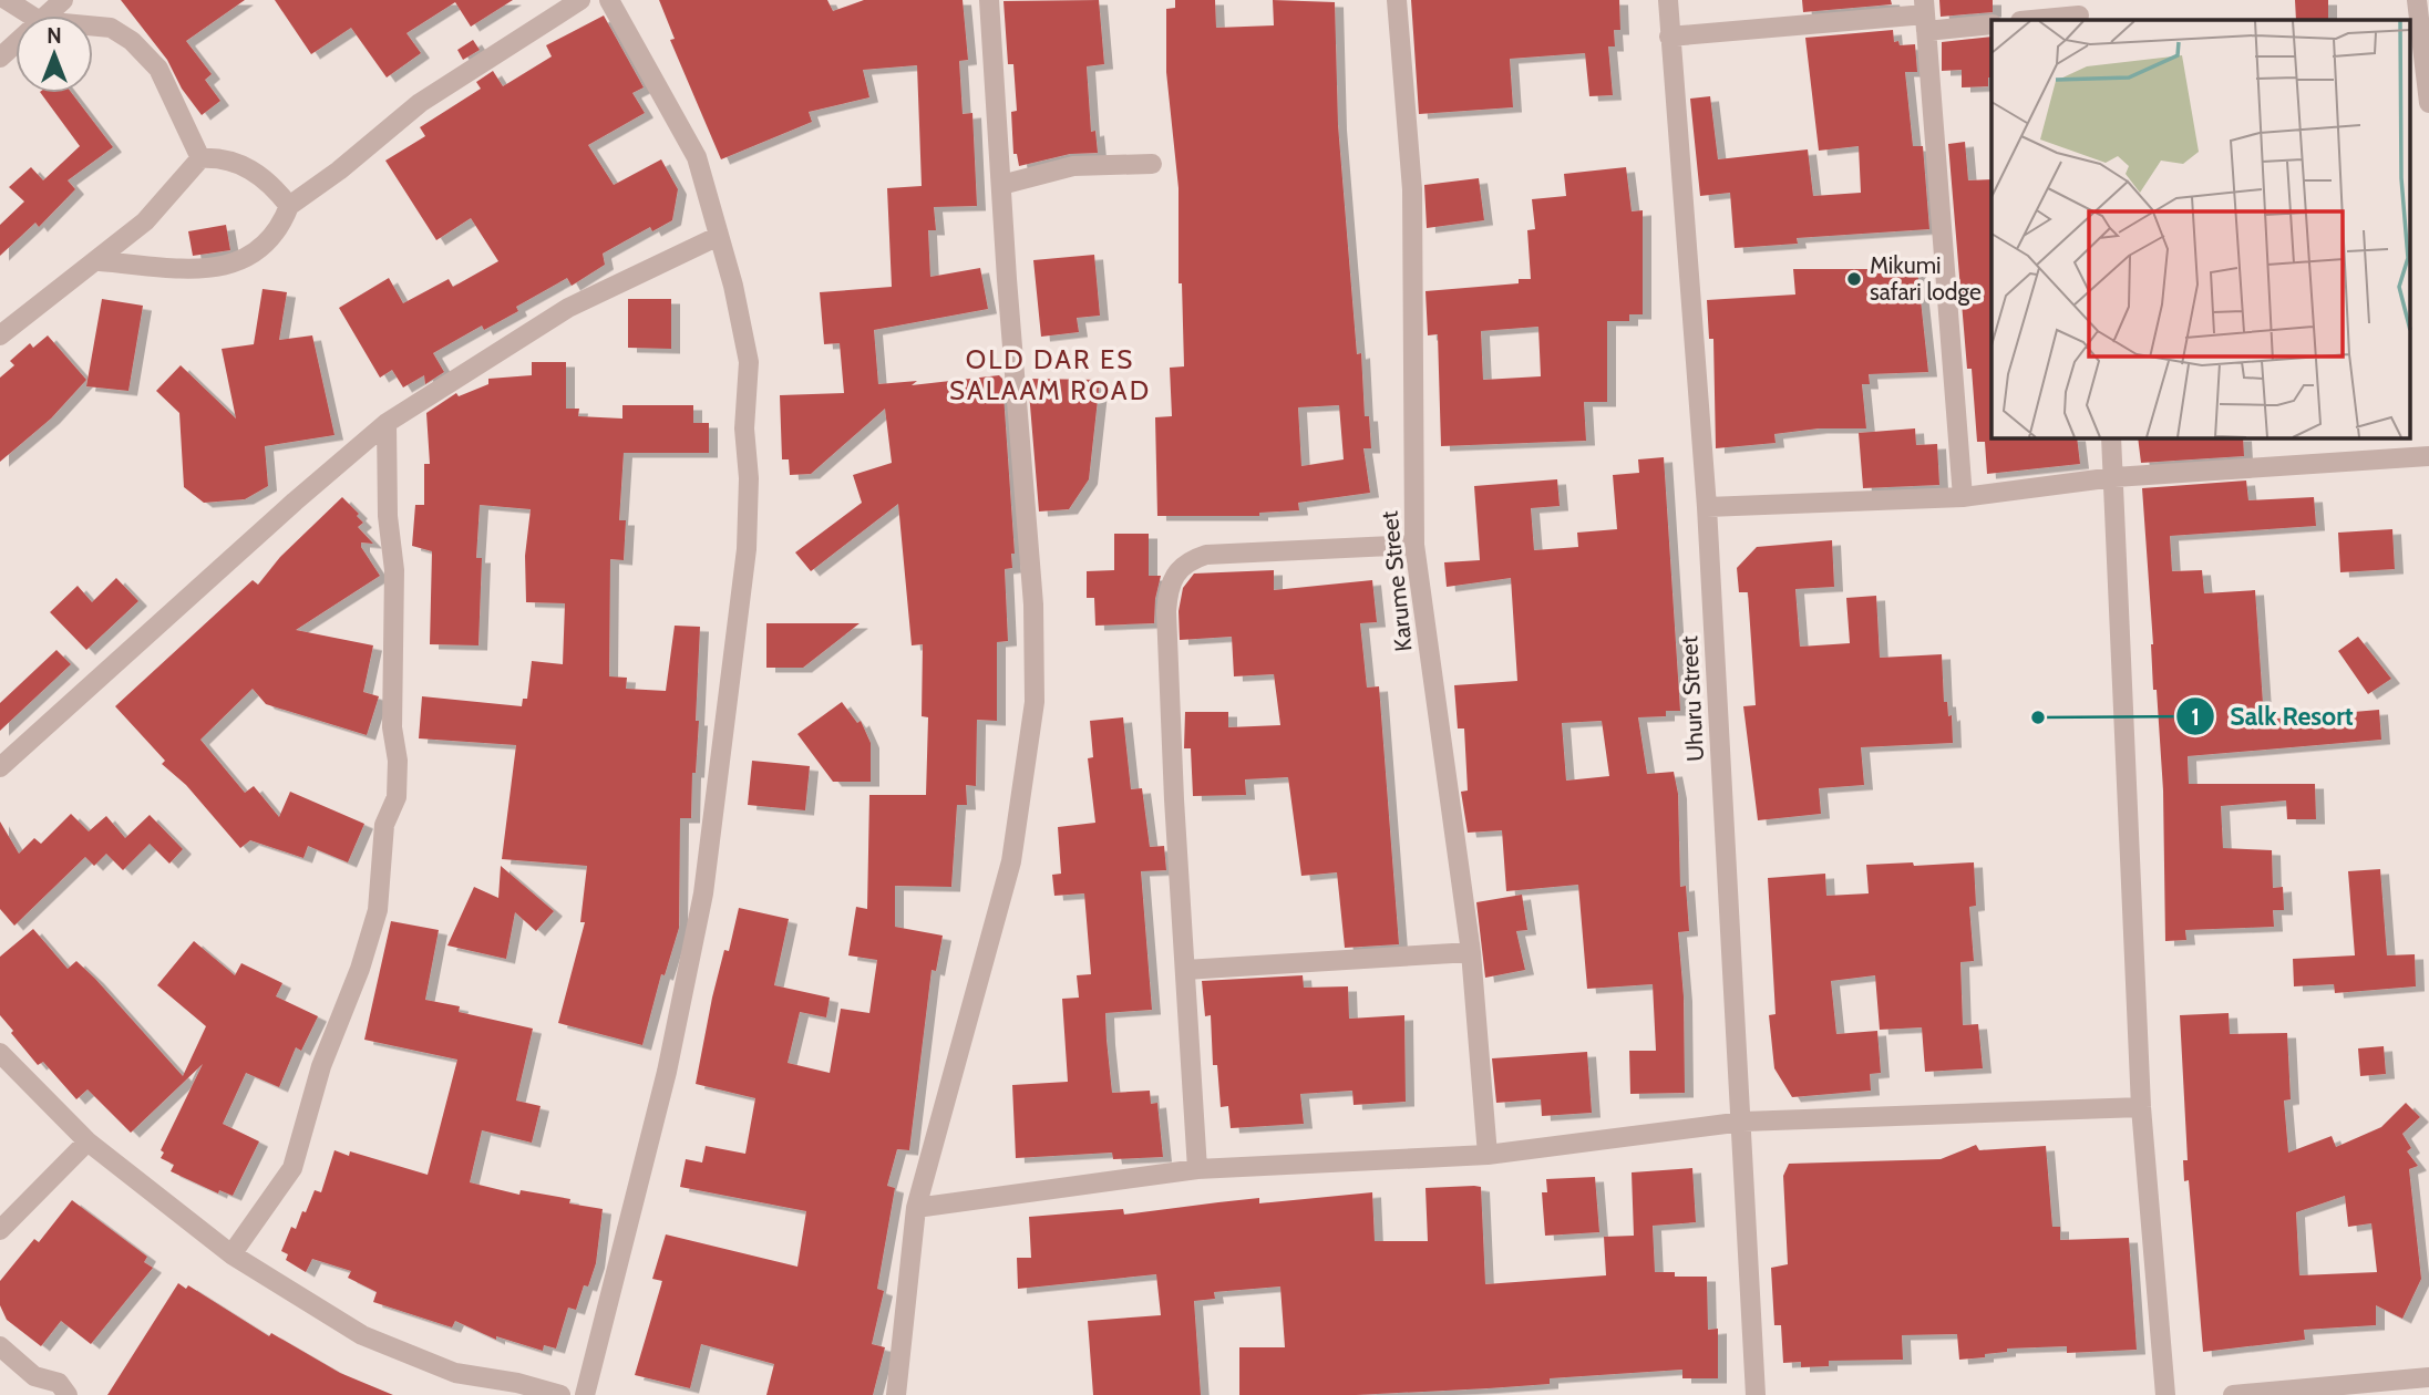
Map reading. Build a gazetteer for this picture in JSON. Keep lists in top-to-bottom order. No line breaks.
{"streets":{"street":["Karume Street","Uhuru Street"]},"districts":["OLD DAR ES SALAAM ROAD"],"places":["Mikumi safari lodge","Salk Resort"],"north":"top"}
